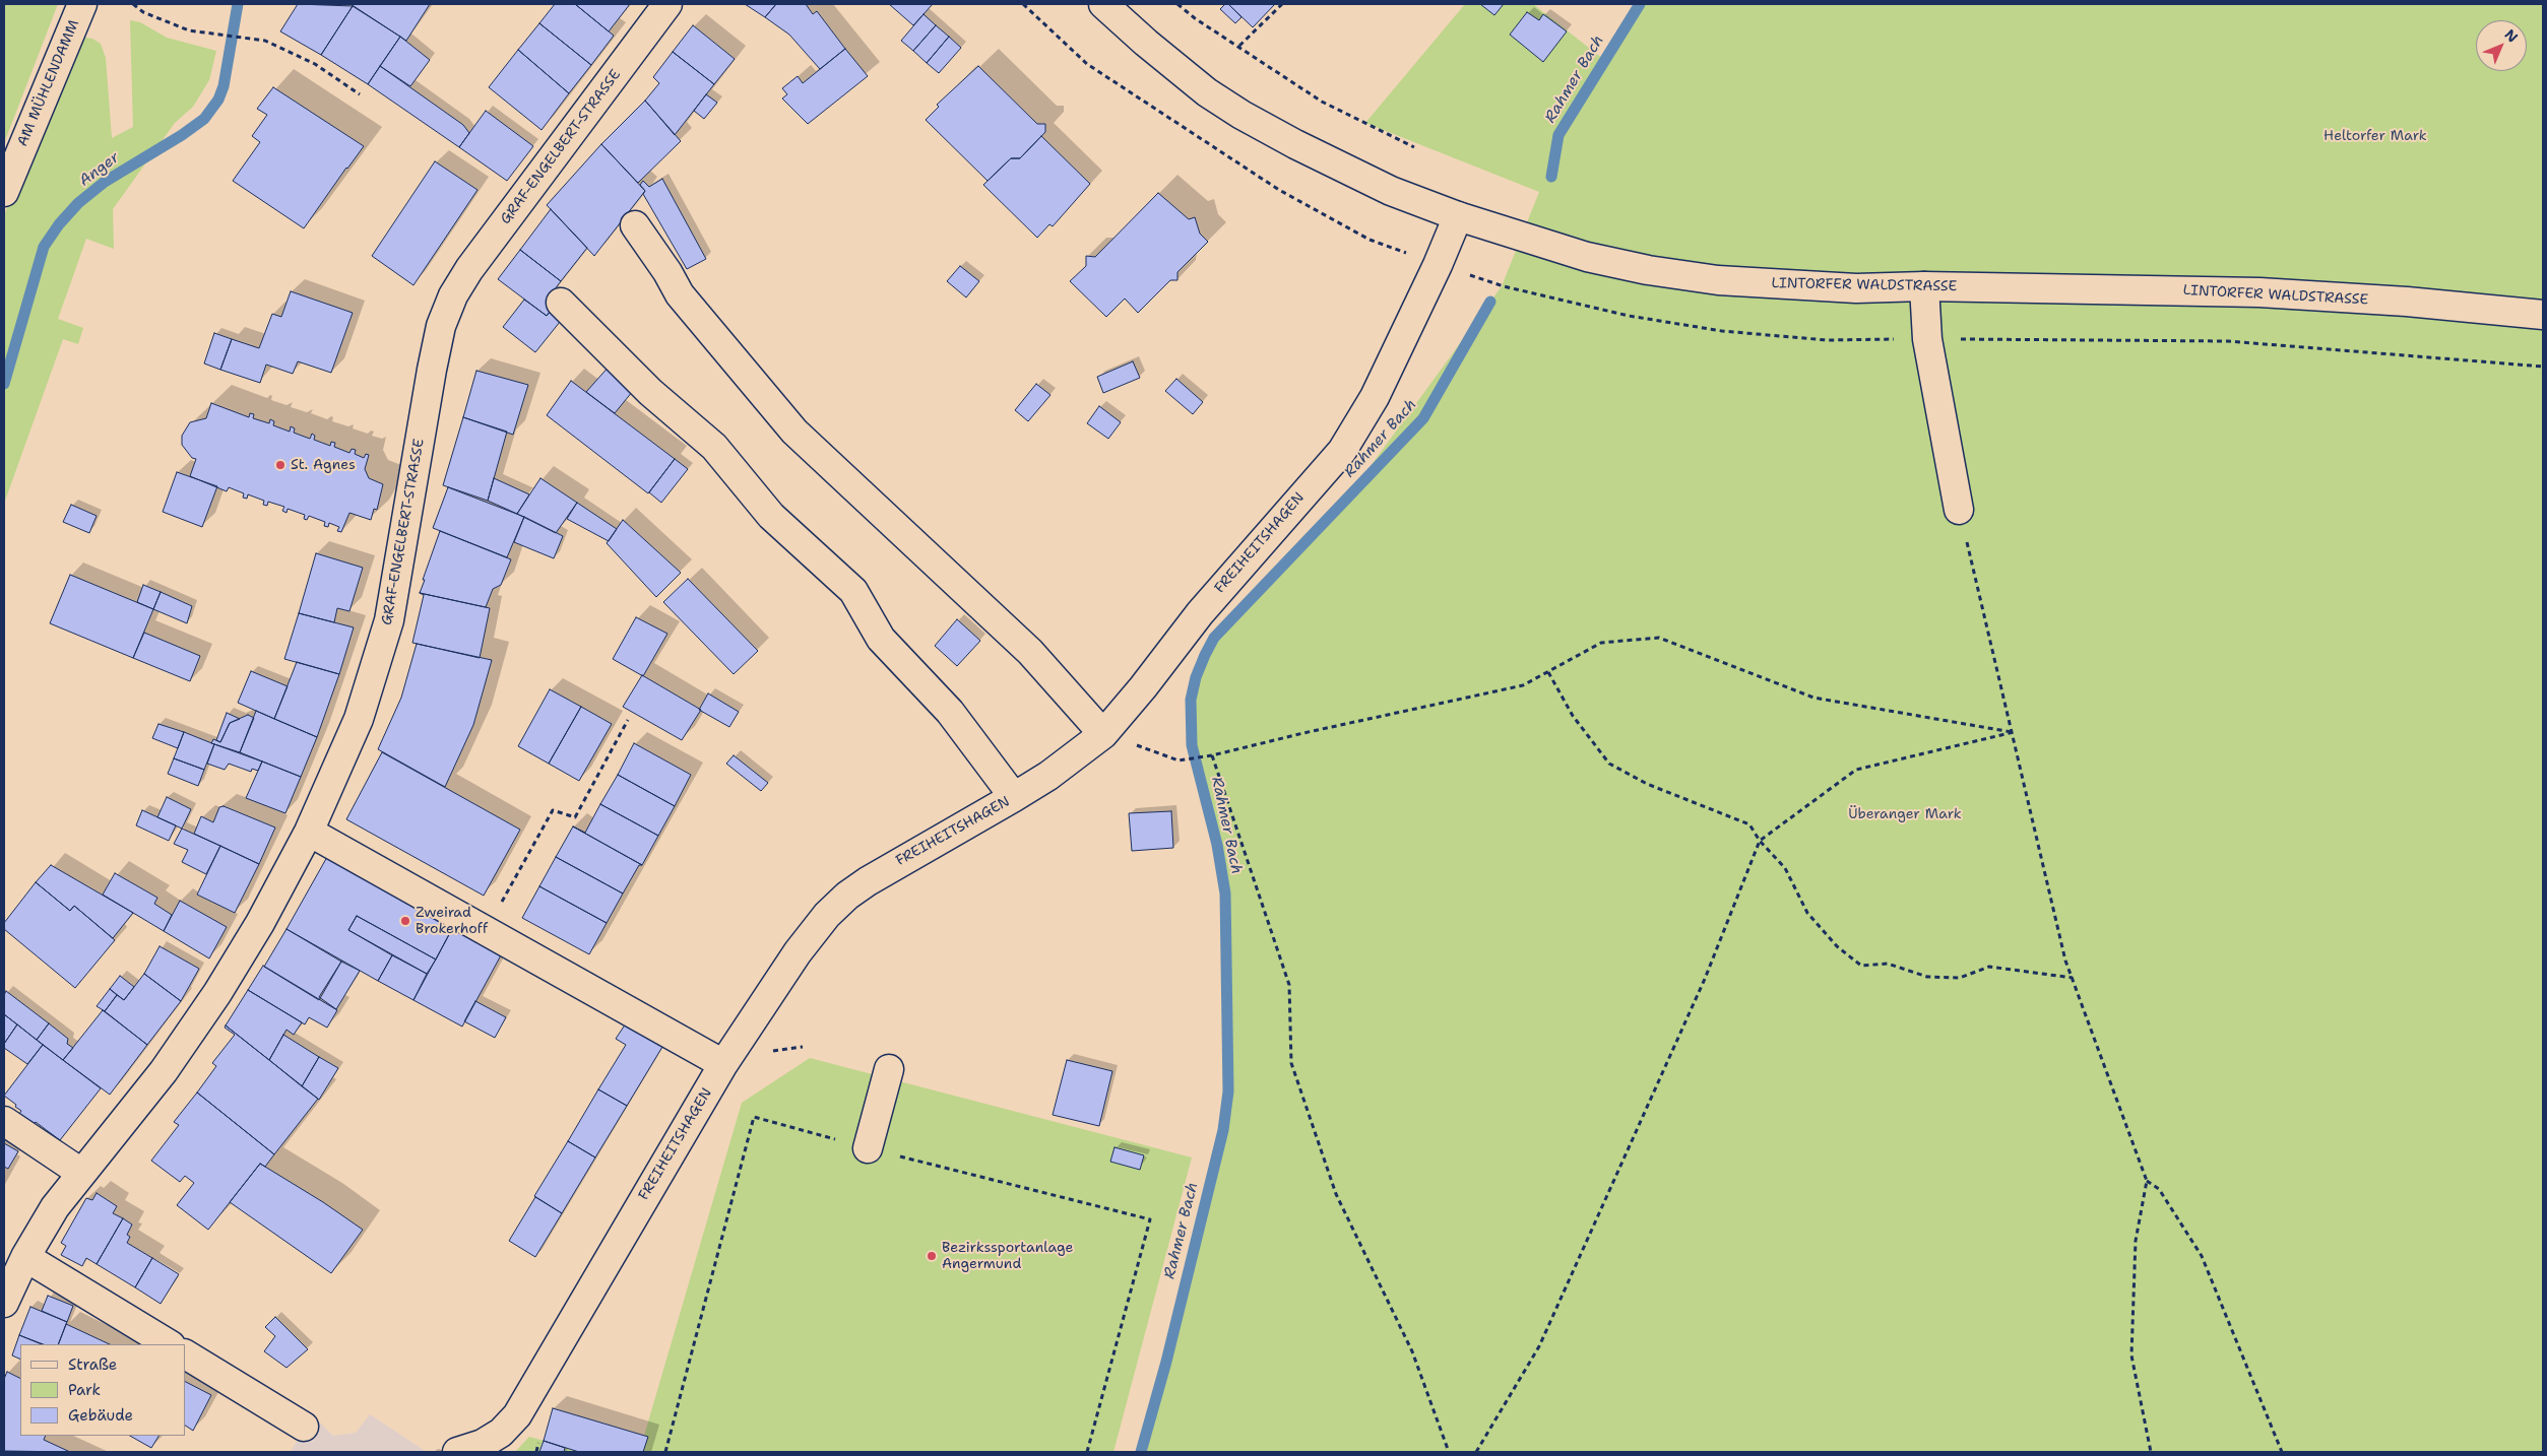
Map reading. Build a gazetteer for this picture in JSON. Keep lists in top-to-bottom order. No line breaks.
{"streets":{"street":["AM MÜHLENDAMM","GRAF-ENGELBERT-STRASSE","LINTORFER WALDSTRASSE","FREIHEITSHAGEN"]},"crossings":[["LINTORFER WALDSTRASSE","FREIHEITSHAGEN"]],"water":["Rahmer Bach","Anger"],"parks":["Heltorfer Mark","Überanger Mark"],"places":["St. Agnes","Zweirad Brokerhoff","Bezirkssportanlage Angermund"],"legend":["Straße","Park","Gebäude"],"north":"top right"}
